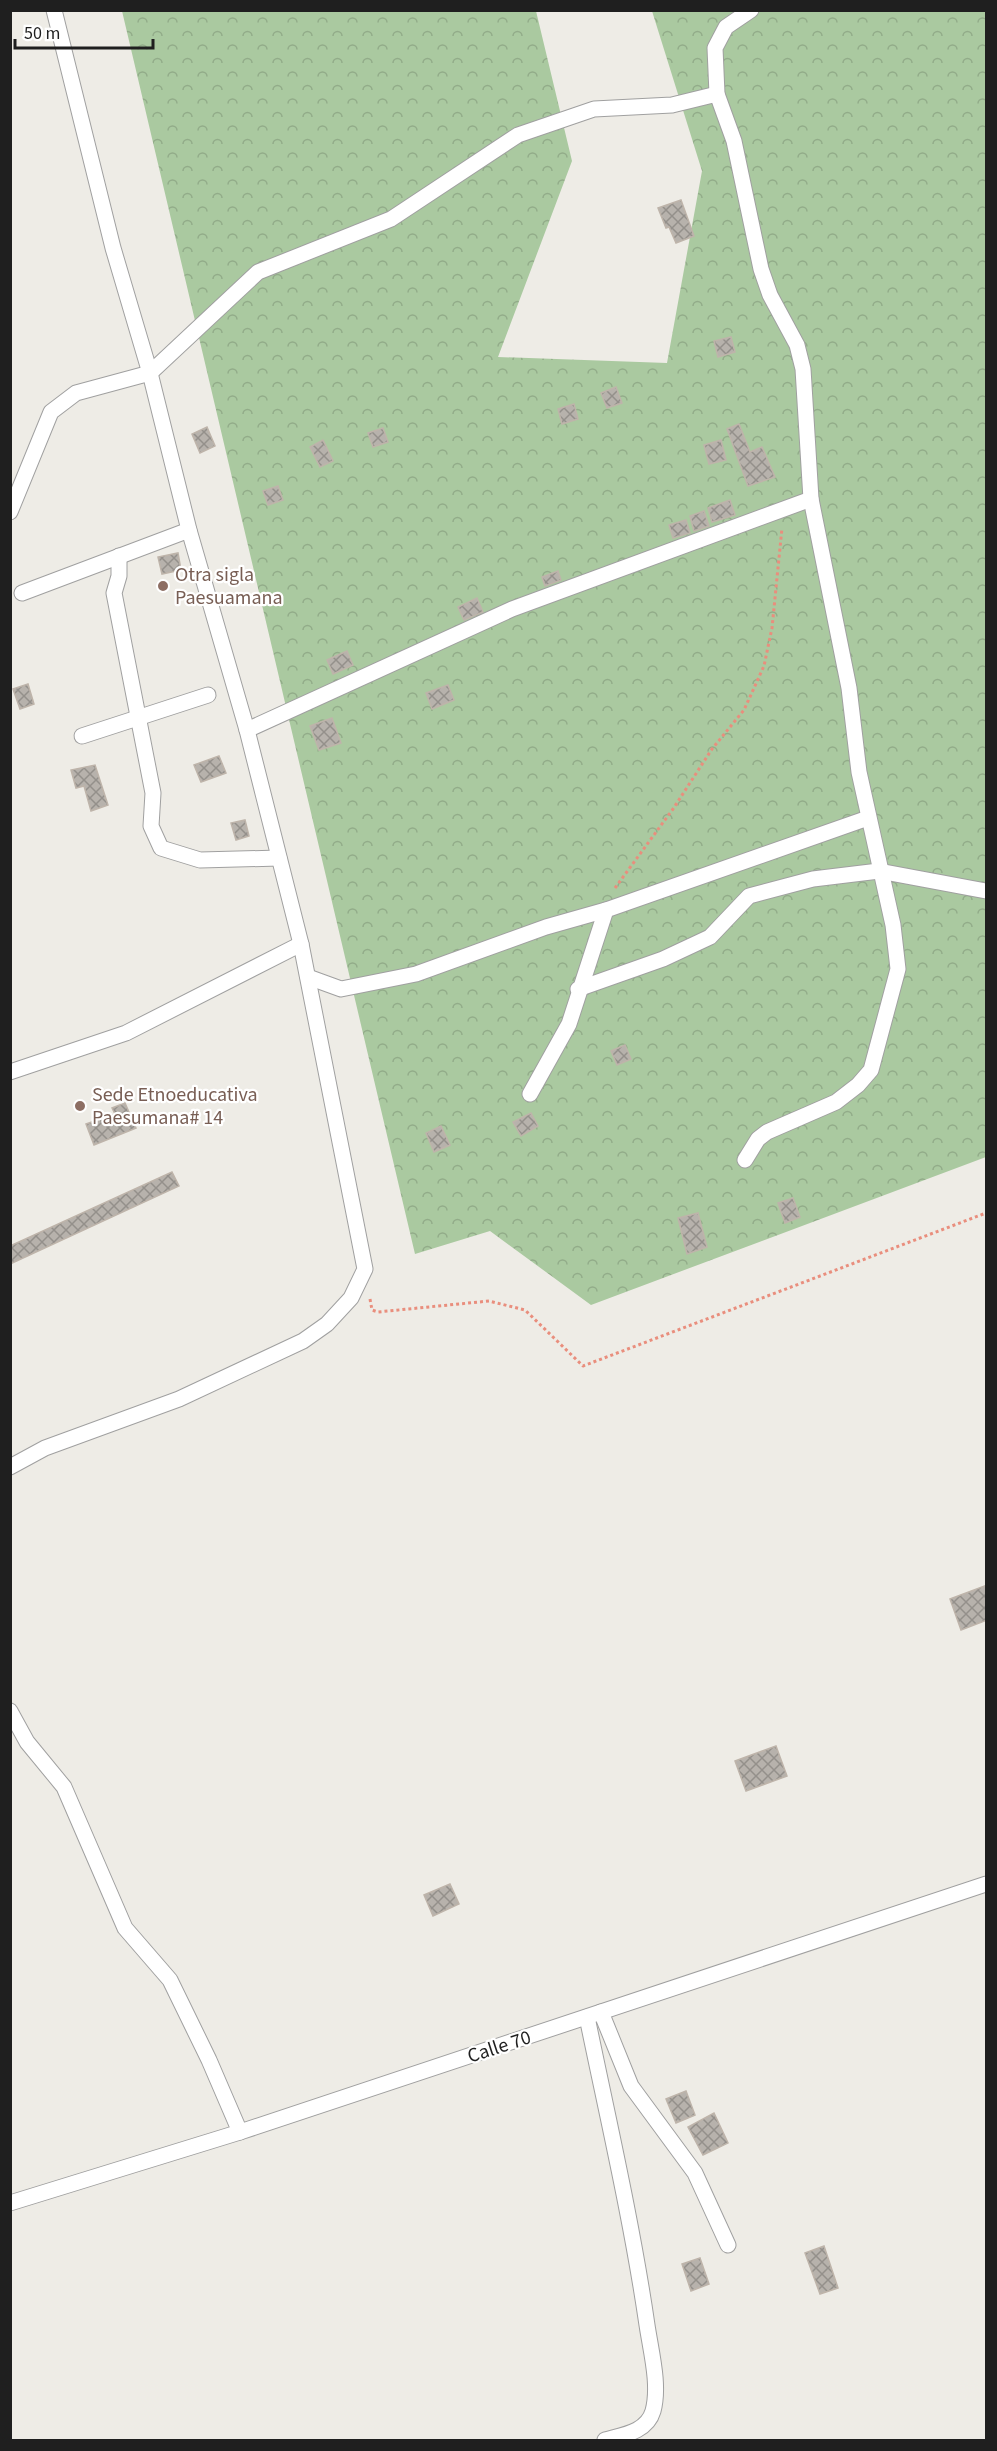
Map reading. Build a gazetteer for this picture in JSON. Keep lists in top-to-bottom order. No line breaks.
{"streets":{"street":["Calle 70"]},"places":["Otra sigla Paesuamana","Sede Etnoeducativa Paesumana# 14"],"scale_bar":"50 m"}
